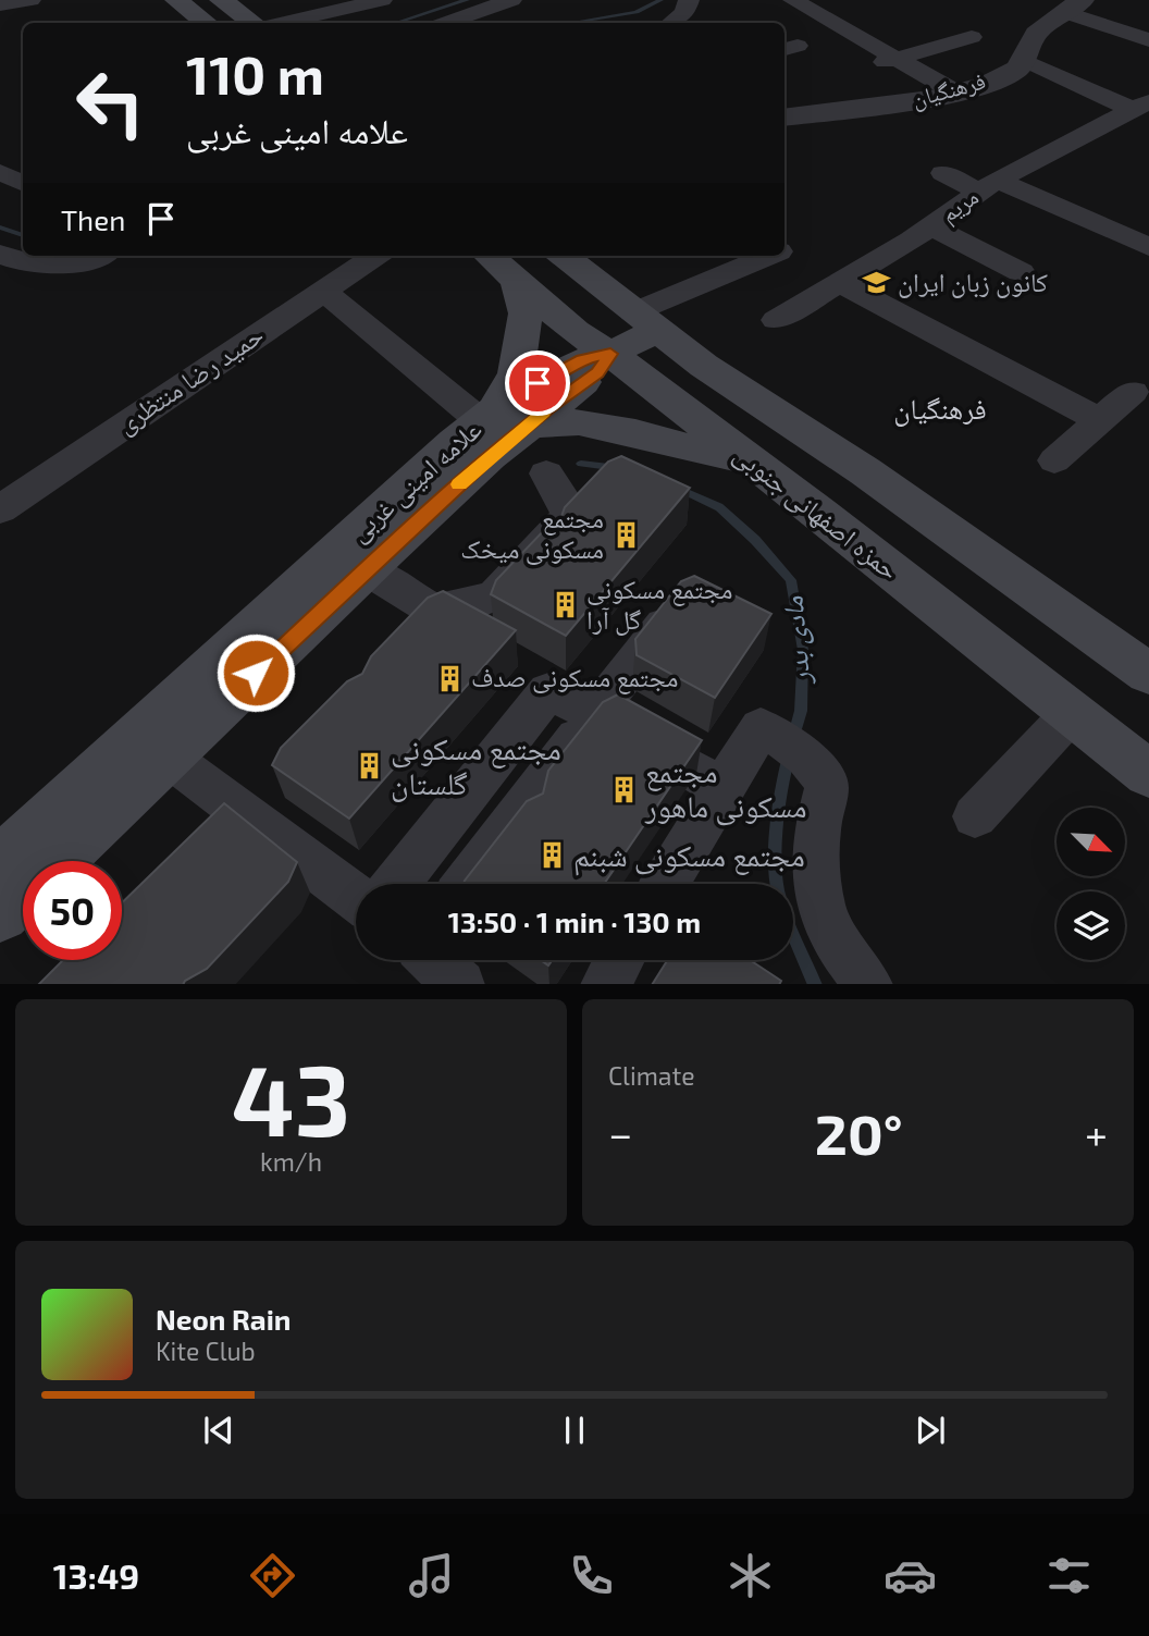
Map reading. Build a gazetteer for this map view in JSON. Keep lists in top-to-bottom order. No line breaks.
{"streets":{"main road":["علامه امینی غربی","حمزه اصفهانی جنوبی"],"street":["فرهنگیان","مریم","حمید رضا منتظری"]},"crossings":[["علامه امینی غربی","حمزه اصفهانی جنوبی"]],"districts":["فرهنگیان"],"water":["مادی بدر"],"places":{"school or university":["کانون زبان ایران"],"building":["مجتمع مسکونی میخک","مجتمع مسکونی گل آرا","مجتمع مسکونی صدف","مجتمع مسکونی گلستان","مجتمع مسکونی ماهور","مجتمع مسکونی شبنم"]},"north":"bottom right","page":{"turn":["110 m","علامه امینی غربی"],"then":"Then","limit":"50","trip":"13:50 · 1 min · 130 m","tile":[["43","km/h"],"Climate"],"heat":["−","20°","+"],"song":["Neon Rain","Kite Club"],"tabs":"13:49"}}
